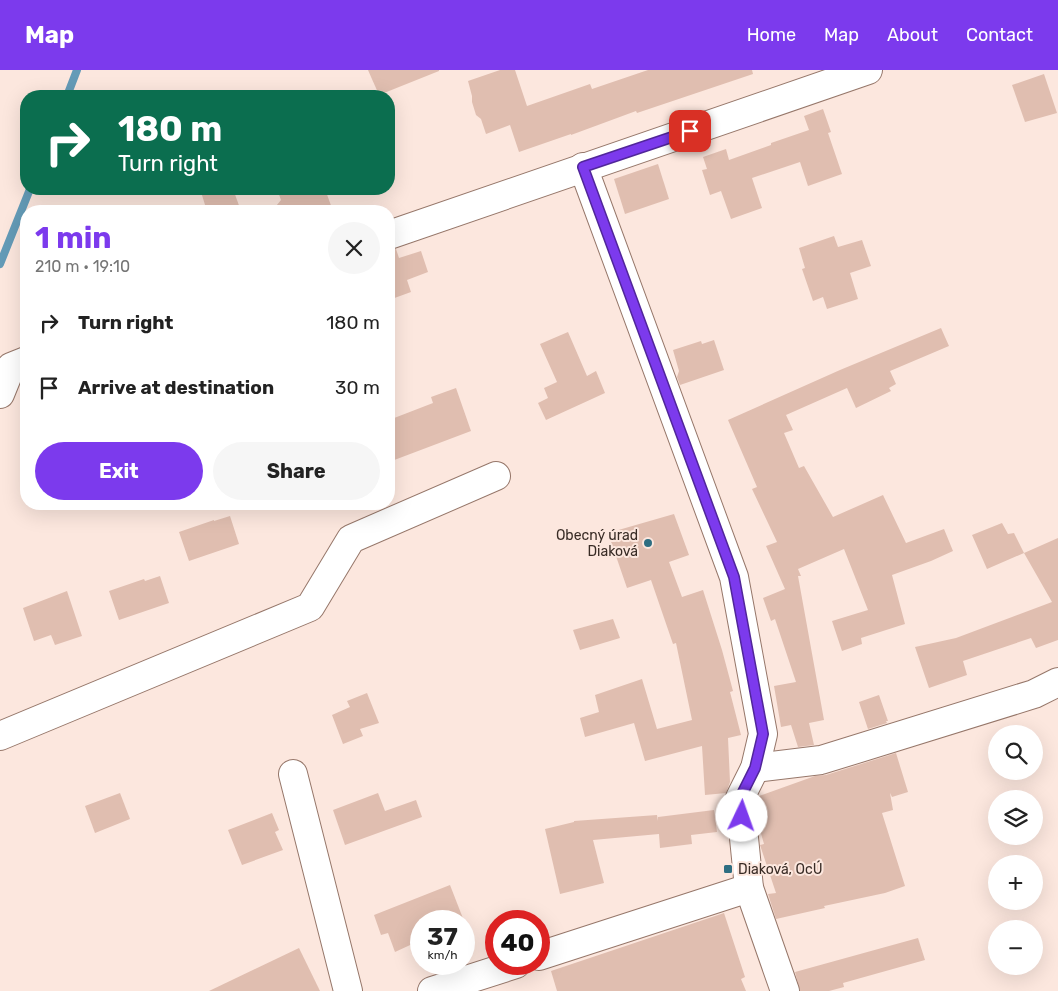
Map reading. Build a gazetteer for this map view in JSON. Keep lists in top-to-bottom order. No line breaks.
{"places":{"other":["Obecný úrad Diaková"],"transit":["Diaková, OcÚ"]},"page":{"header":"Map","nav":["Home","Map","About","Contact"],"turn":["180 m","Turn right"],"heading":["1 min","210 m · 19:10"],"list":[{"name":"Turn right","value":"180 m"},{"name":"Arrive at destination","value":"30 m"}],"buttons":["Exit","Share"],"map_buttons":["+","−"],"speed":"37 km/h","limit":"40"}}
